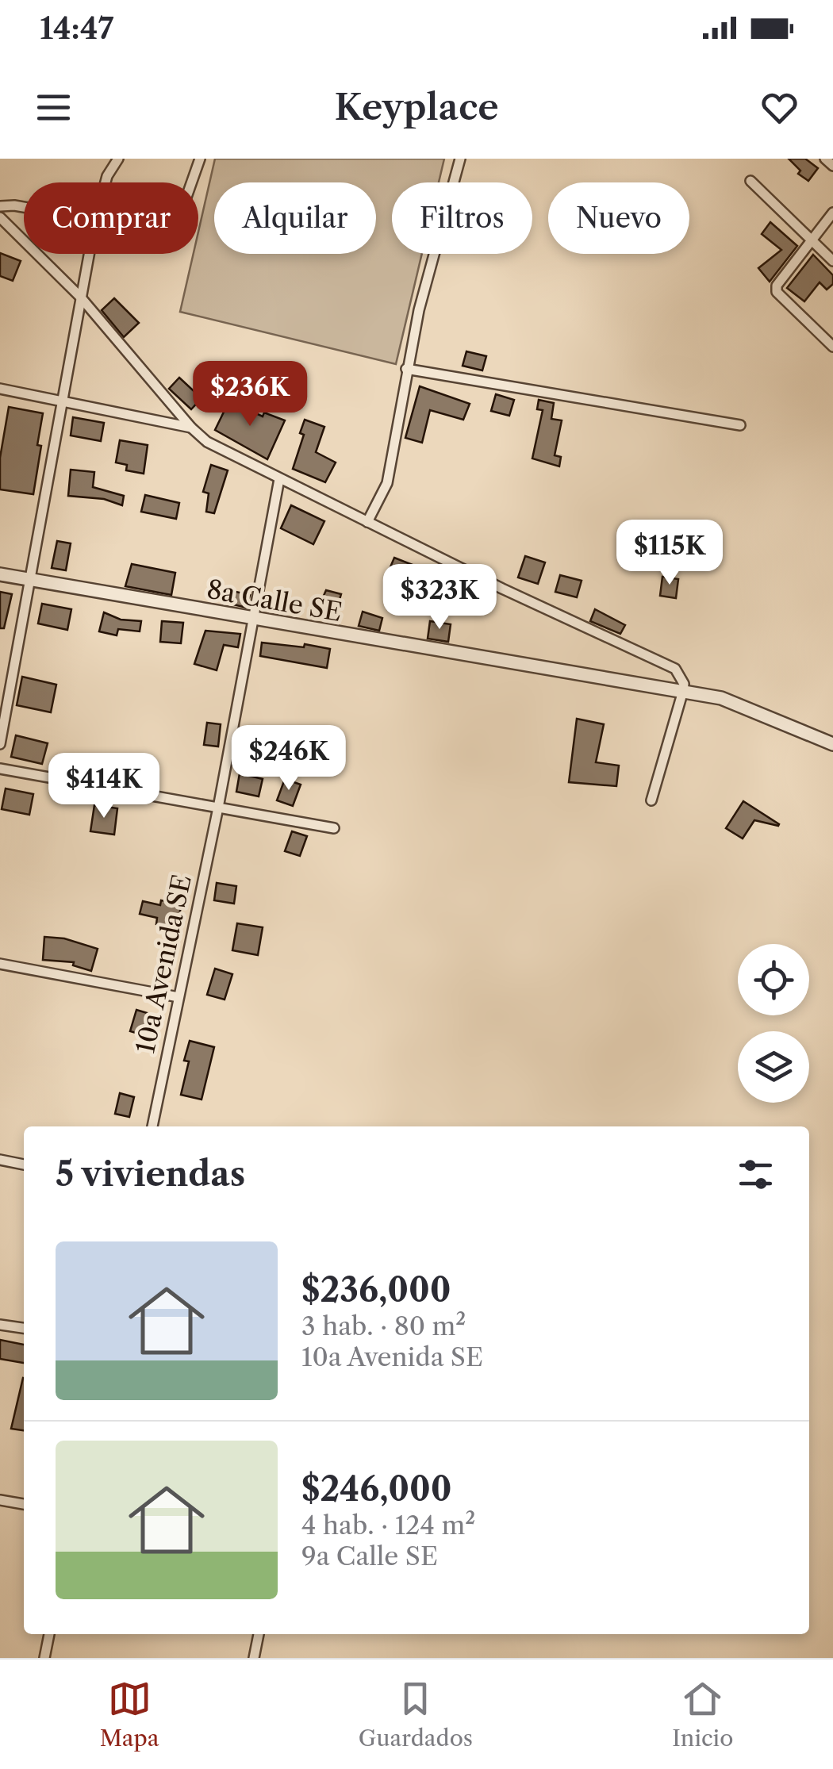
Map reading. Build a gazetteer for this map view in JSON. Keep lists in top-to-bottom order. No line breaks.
{"streets":{"street":["8a Calle SE","10a Avenida SE"]},"crossings":[["8a Calle SE","10a Avenida SE"]],"page":{"status":"14:47","header":"Keyplace","chip":["Comprar","Alquilar","Filtros","Nuevo"],"price":["$236K","$115K","$323K","$246K","$414K"],"heading":"5 viviendas","list":[{"name":"$236,000","note":"3 hab. · 80 m² · 10a Avenida SE"},{"name":"$246,000","note":"4 hab. · 124 m² · 9a Calle SE"}],"tabs":["Mapa","Guardados","Inicio"]}}
